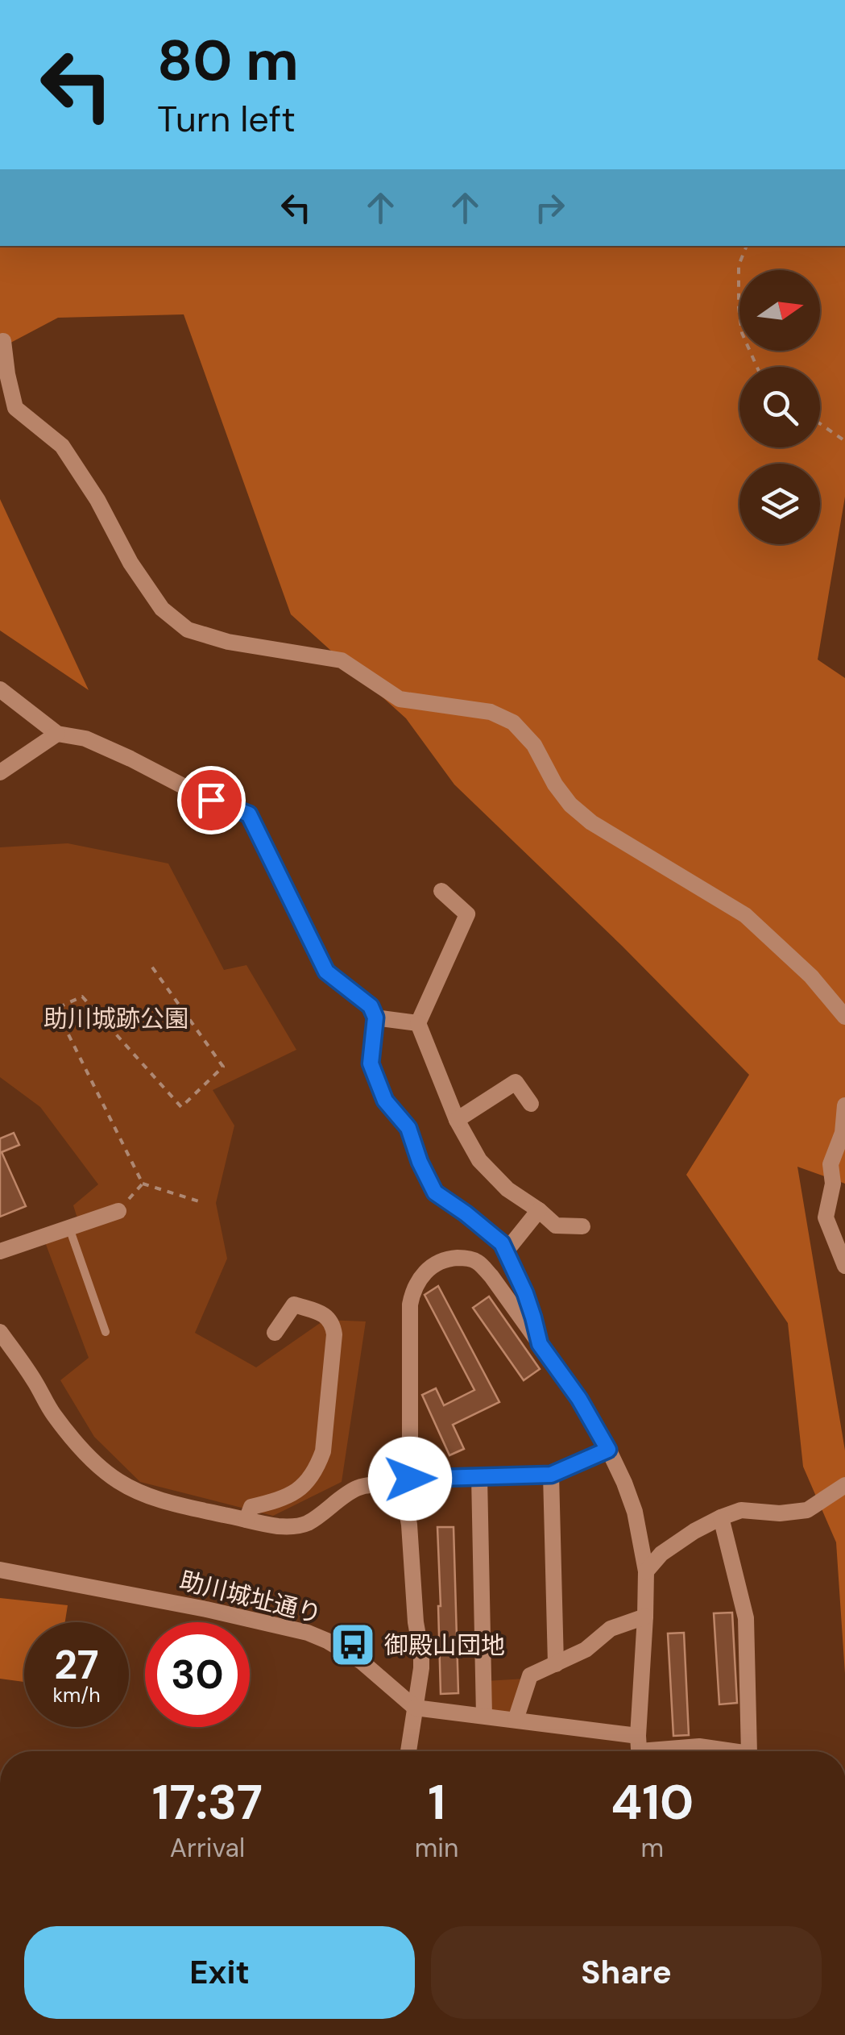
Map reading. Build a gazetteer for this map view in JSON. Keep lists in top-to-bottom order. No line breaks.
{"streets":{"street":["助川城址通り"]},"parks":["助川城跡公園"],"places":{"bus stop":["御殿山団地"]},"north":"right","page":{"turn":["80 m","Turn left"],"speed":"27 km/h","limit":"30","eta":["17:37","Arrival","1","min","410","m"],"buttons":["Exit","Share"]}}
